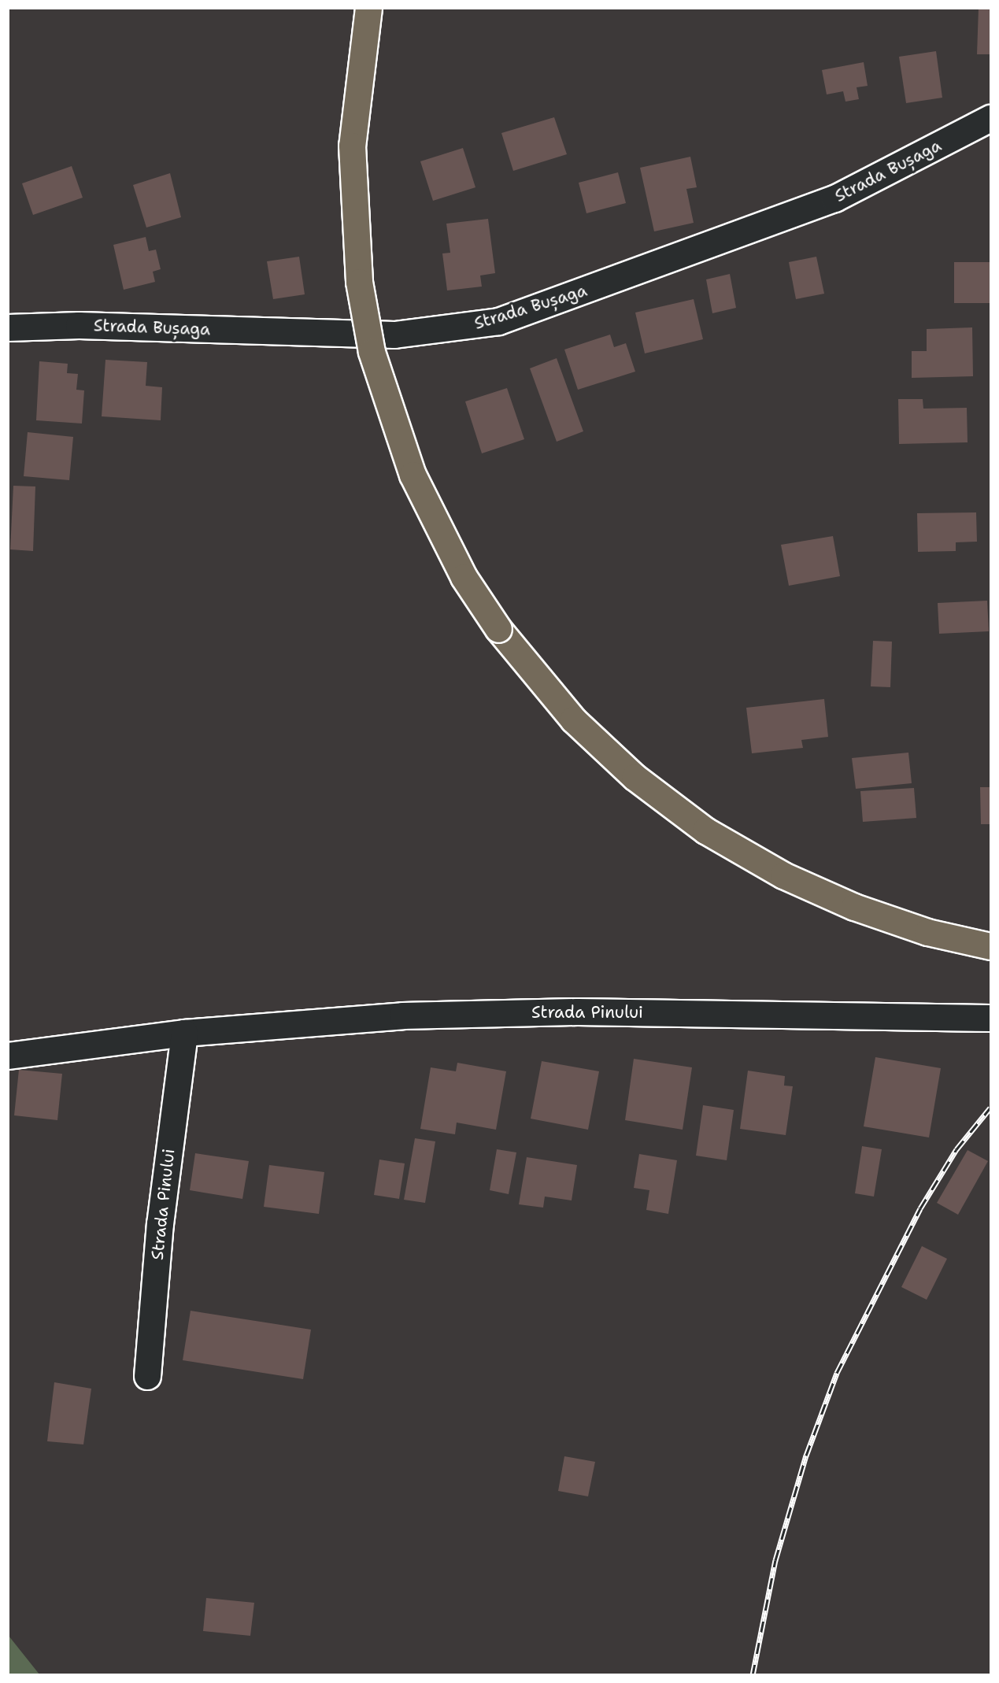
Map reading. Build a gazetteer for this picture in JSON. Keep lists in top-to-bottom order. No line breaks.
{"streets":{"street":["Strada Bușaga","Strada Pinului"]}}
